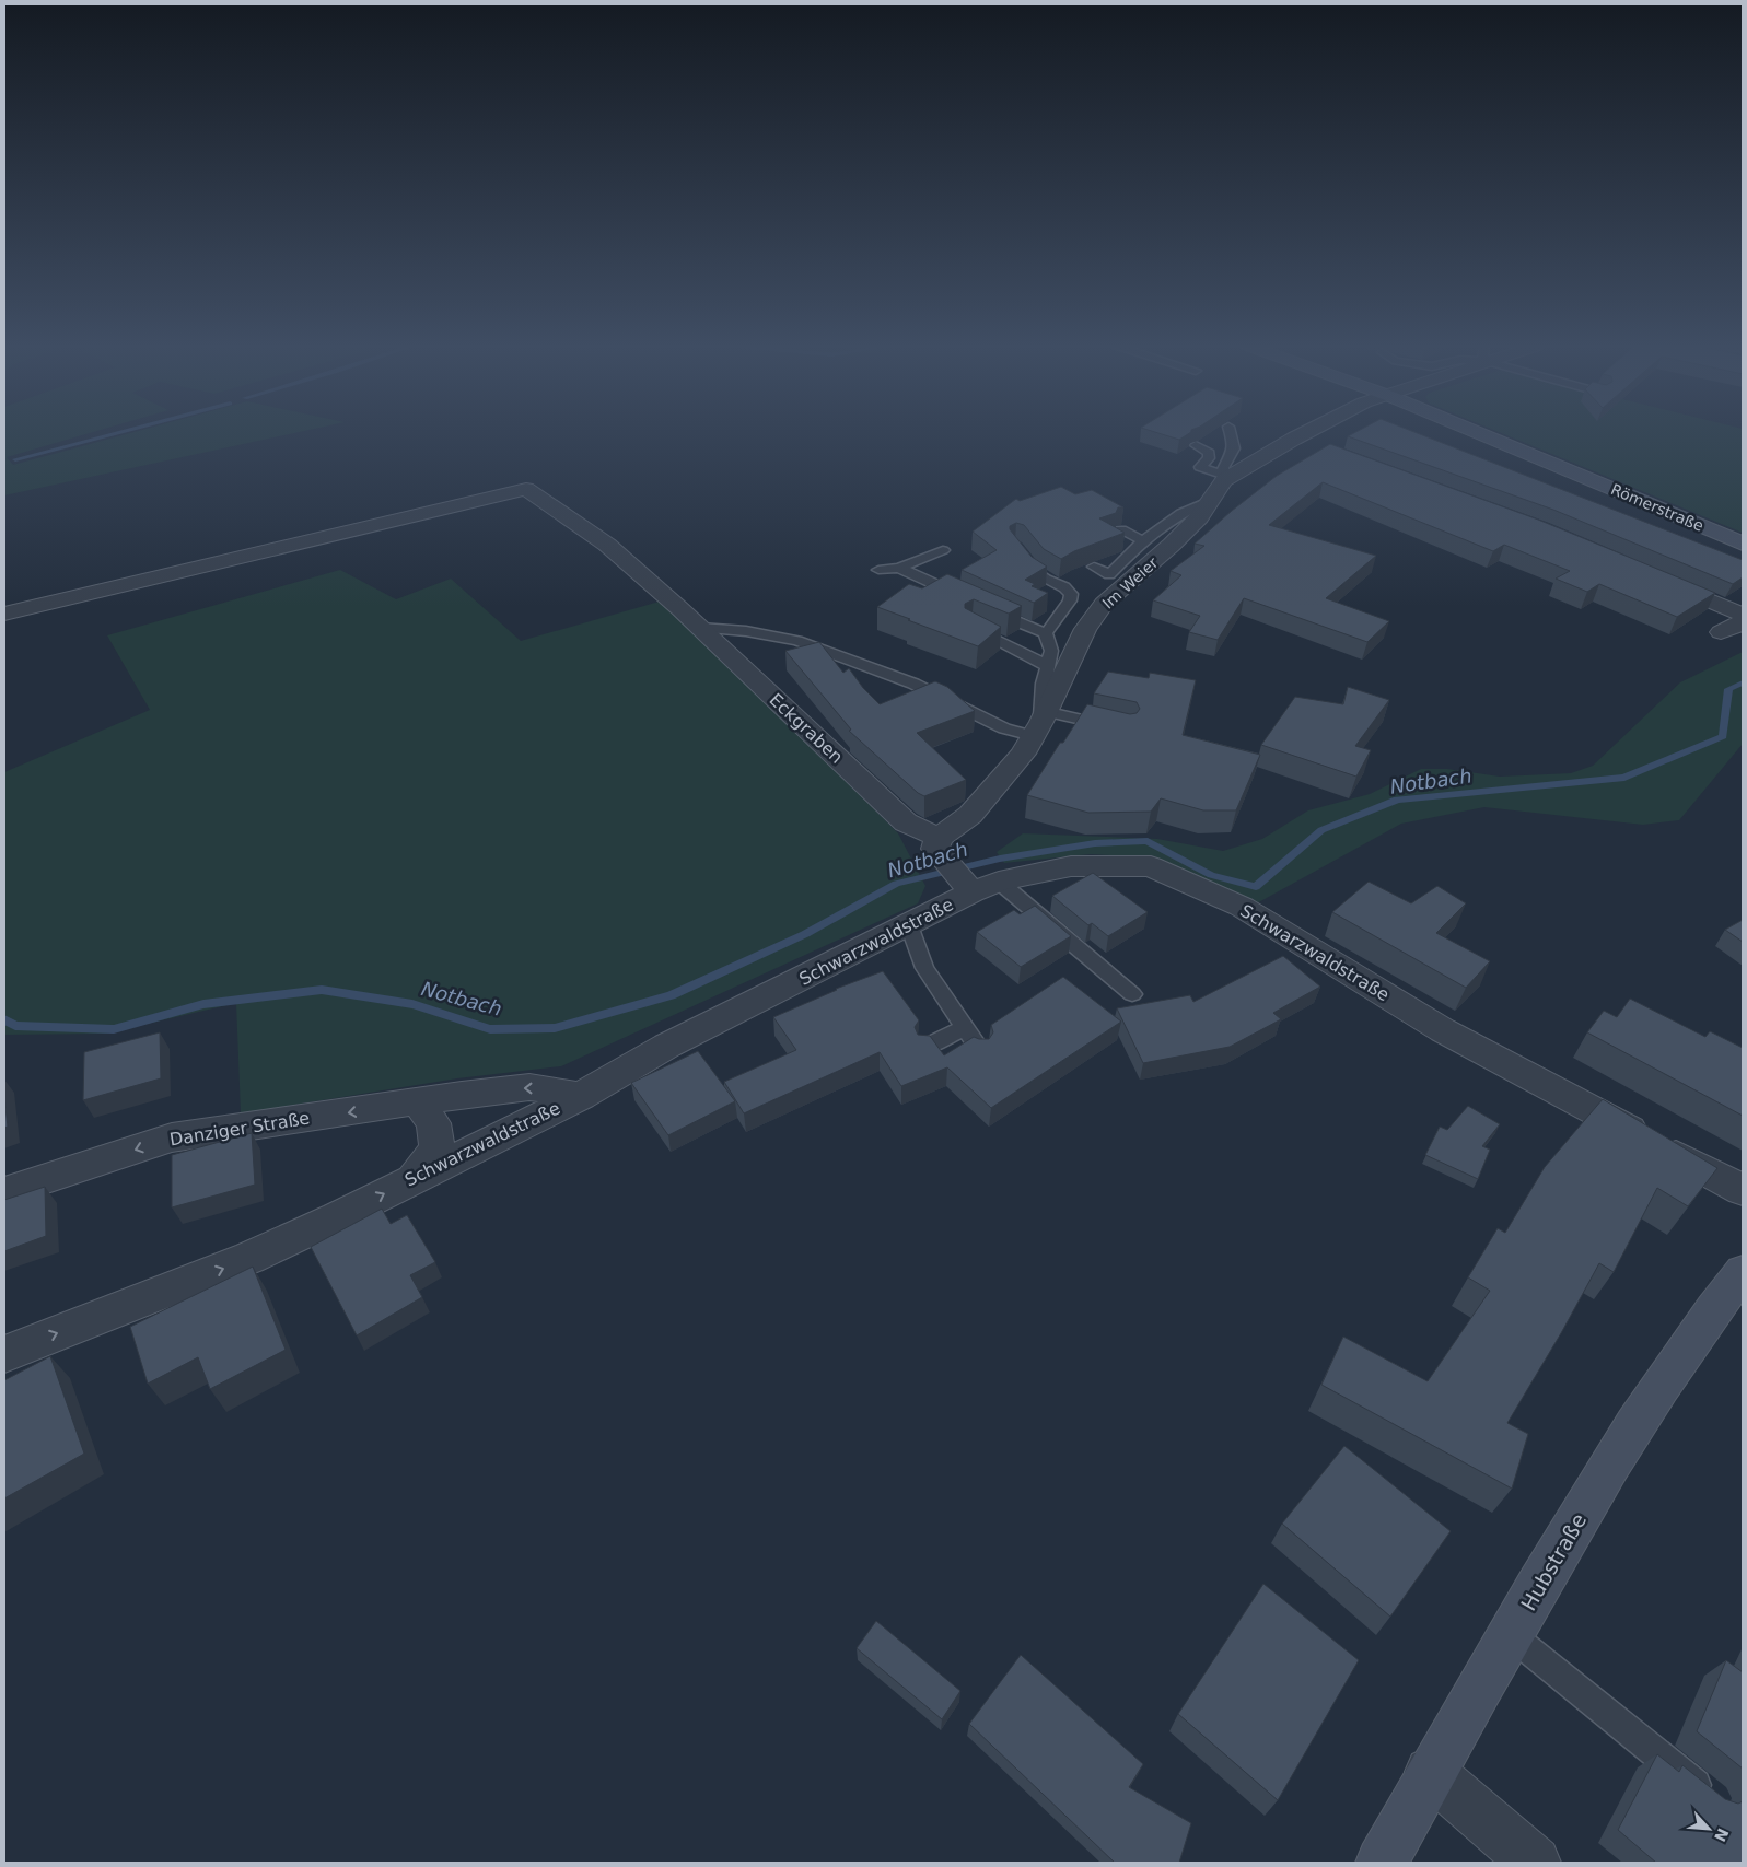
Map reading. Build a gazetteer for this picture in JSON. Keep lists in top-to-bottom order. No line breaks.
{"streets":{"main road":["Römerstraße","Hubstraße"],"street":["Im Weier","Eckgraben","Schwarzwaldstraße","Danziger Straße"]},"crossings":[["Im Weier","Eckgraben"],["Schwarzwaldstraße","Danziger Straße"]],"one_way":["Danziger Straße"],"water":["Notbach"],"north":"bottom right"}
